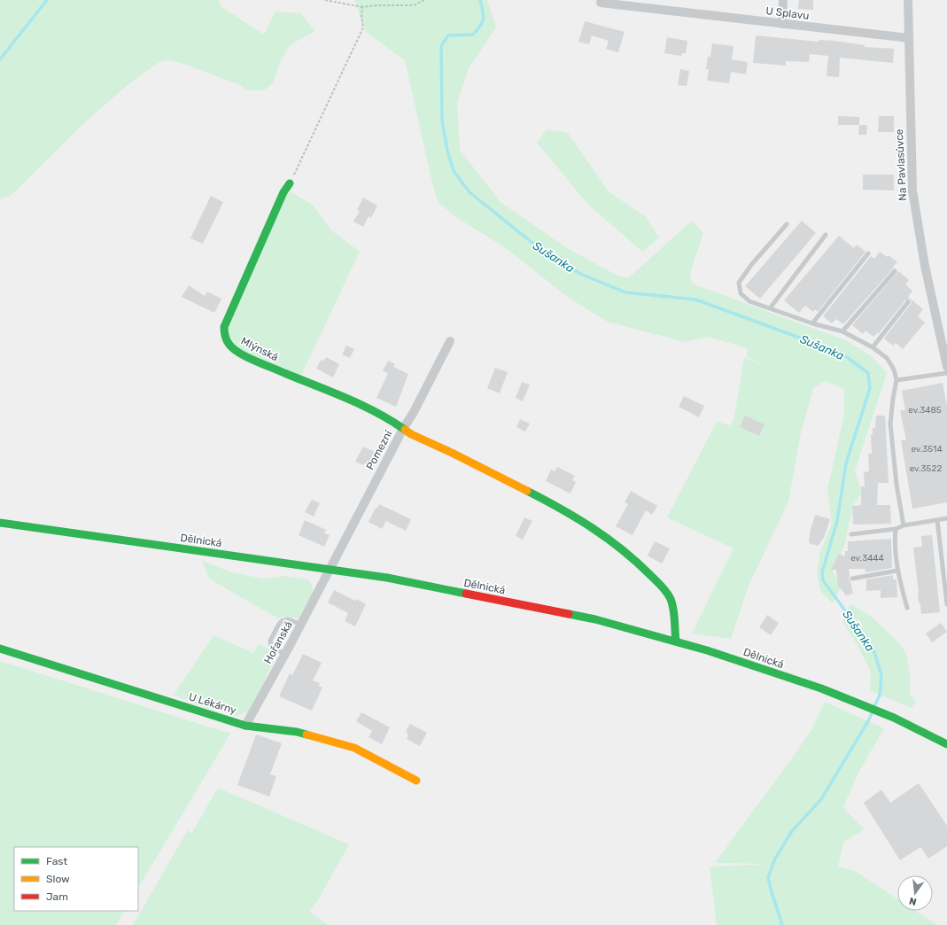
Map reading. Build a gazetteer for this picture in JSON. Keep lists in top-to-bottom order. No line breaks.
{"streets":{"street":["U Splavu","Na Pavlasůvce","Mlýnská","Pomezní","Dělnická","Hořanská","U Lékárny"]},"crossings":[["U Splavu","Na Pavlasůvce"],["Mlýnská","Pomezní"],["Mlýnská","Dělnická"],["Pomezní","Dělnická"],["Pomezní","Hořanská"],["Dělnická","Hořanská"],["Hořanská","U Lékárny"]],"water":["Sušanka"],"house_numbers":["ev.3485","ev.3514","ev.3522","ev.3444"],"legend":["Fast","Slow","Jam"],"north":"bottom"}
